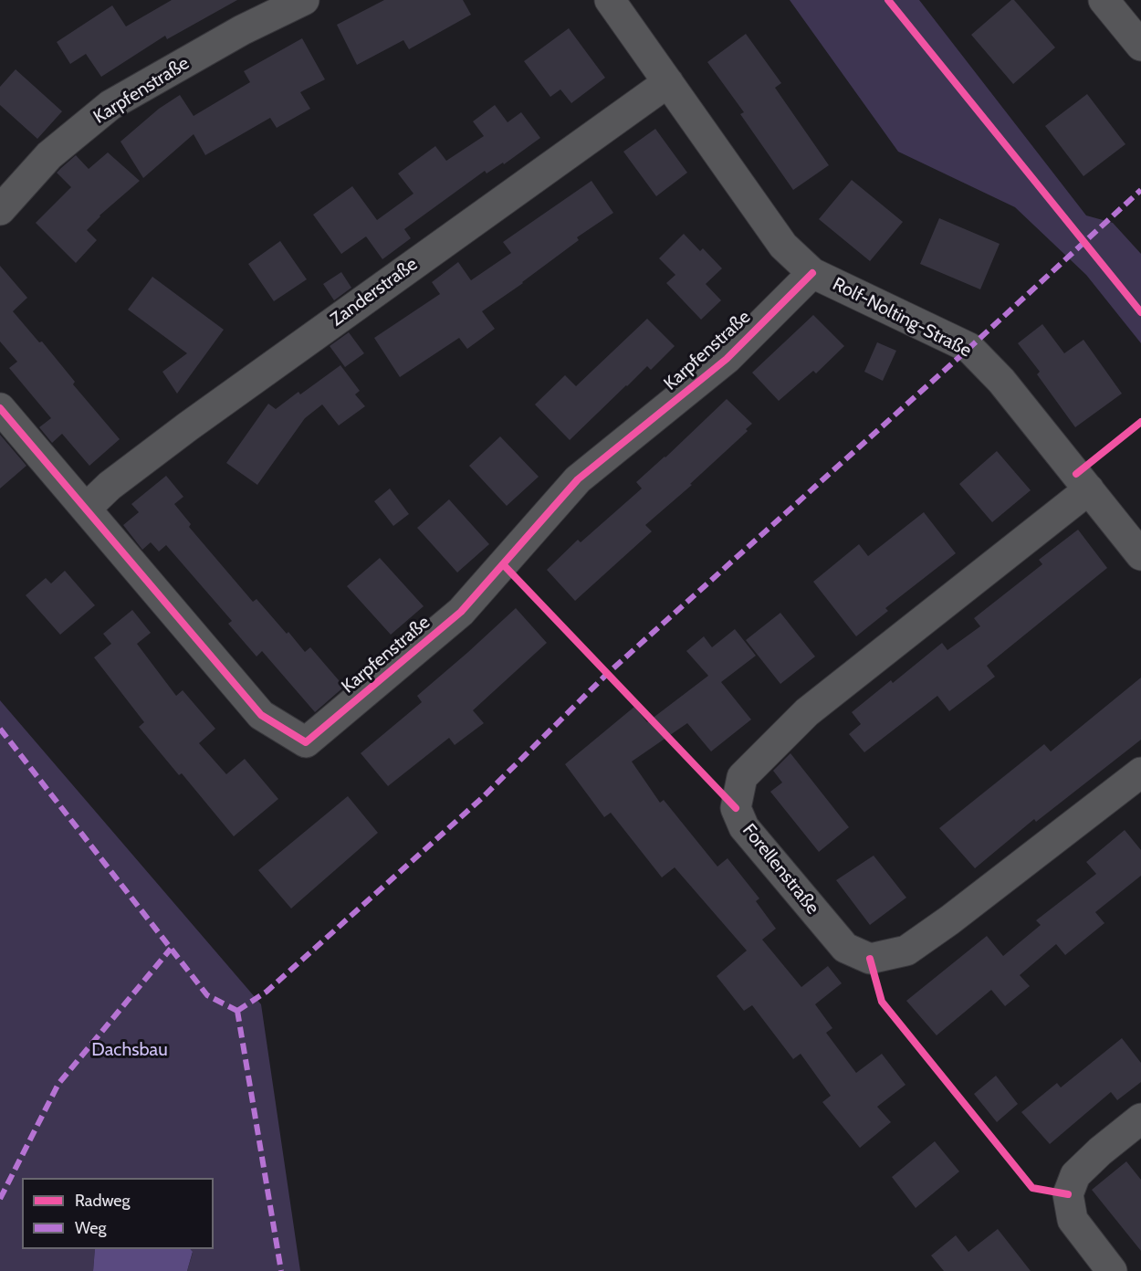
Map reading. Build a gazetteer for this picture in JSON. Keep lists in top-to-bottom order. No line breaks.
{"streets":{"street":["Karpfenstraße","Zanderstraße","Rolf-Nolting-Straße","Forellenstraße"]},"crossings":[["Karpfenstraße","Zanderstraße"],["Karpfenstraße","Rolf-Nolting-Straße"],["Zanderstraße","Rolf-Nolting-Straße"],["Rolf-Nolting-Straße","Forellenstraße"]],"parks":["Dachsbau"],"legend":["Radweg","Weg"]}
